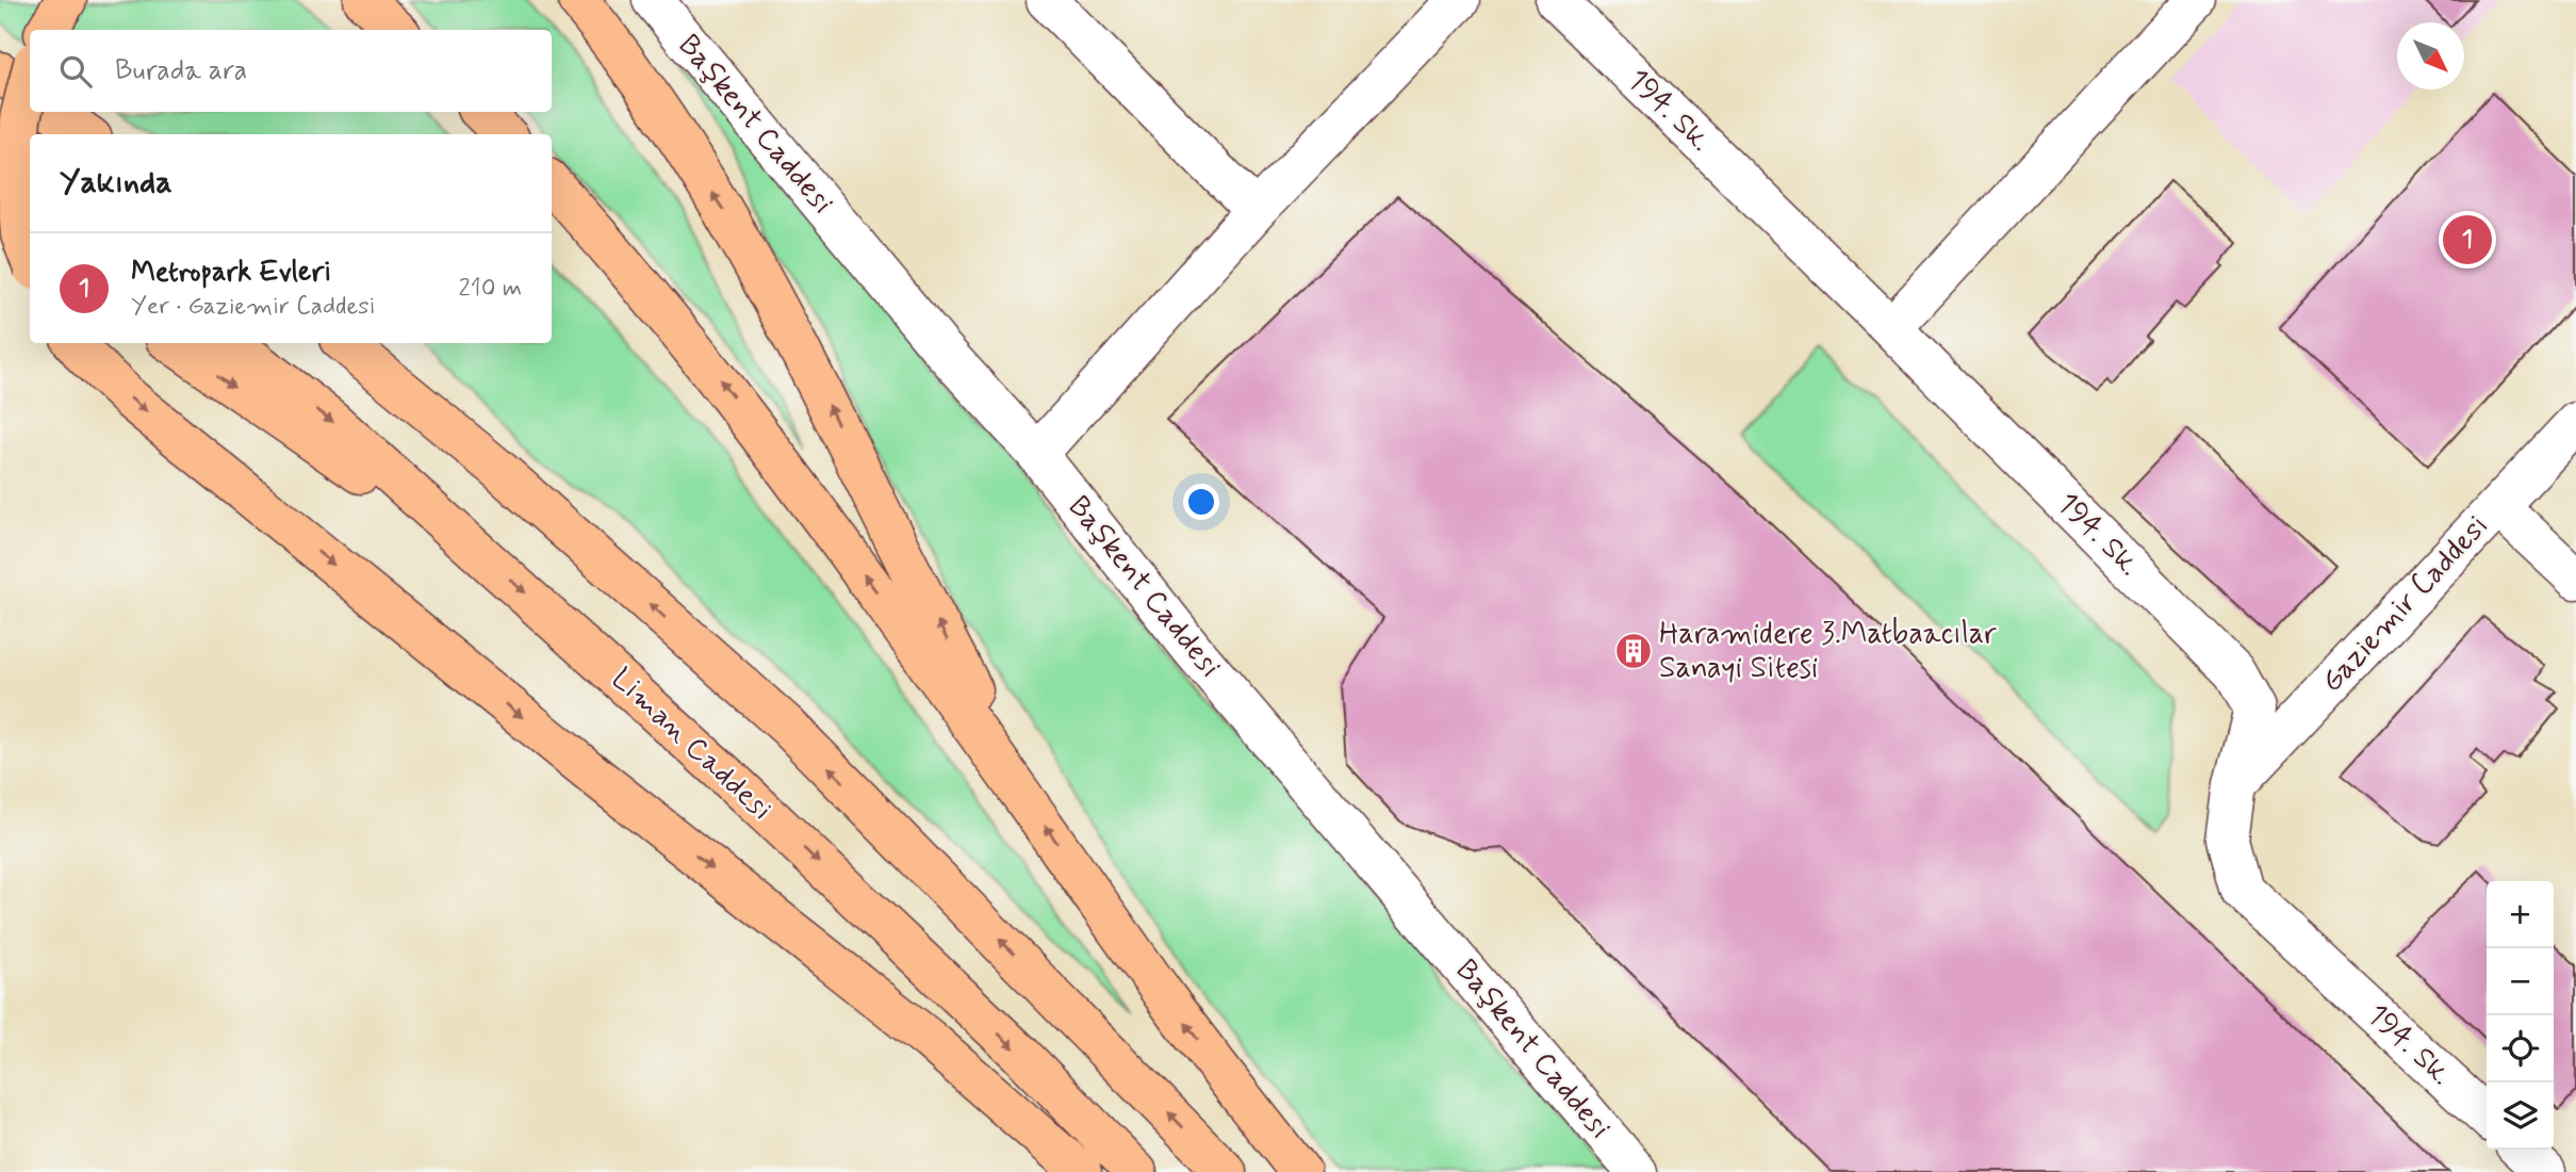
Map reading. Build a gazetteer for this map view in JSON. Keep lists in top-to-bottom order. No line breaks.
{"streets":{"highway":["Liman Caddesi"],"street":["194. Sk.","Başkent Caddesi","Gaziemir Caddesi"]},"crossings":[["194. Sk.","Gaziemir Caddesi"]],"places":{"building":["Haramidere 3.Matbaacılar Sanayi Sitesi"]},"north":"bottom right","page":{"search":"Burada ara","heading":"Yakında","pins":"1","list":[{"mark":"1","name":"Metropark Evleri","note":"Yer · Gaziemir Caddesi","value":"210 m"}],"map_buttons":["+","−"]}}
